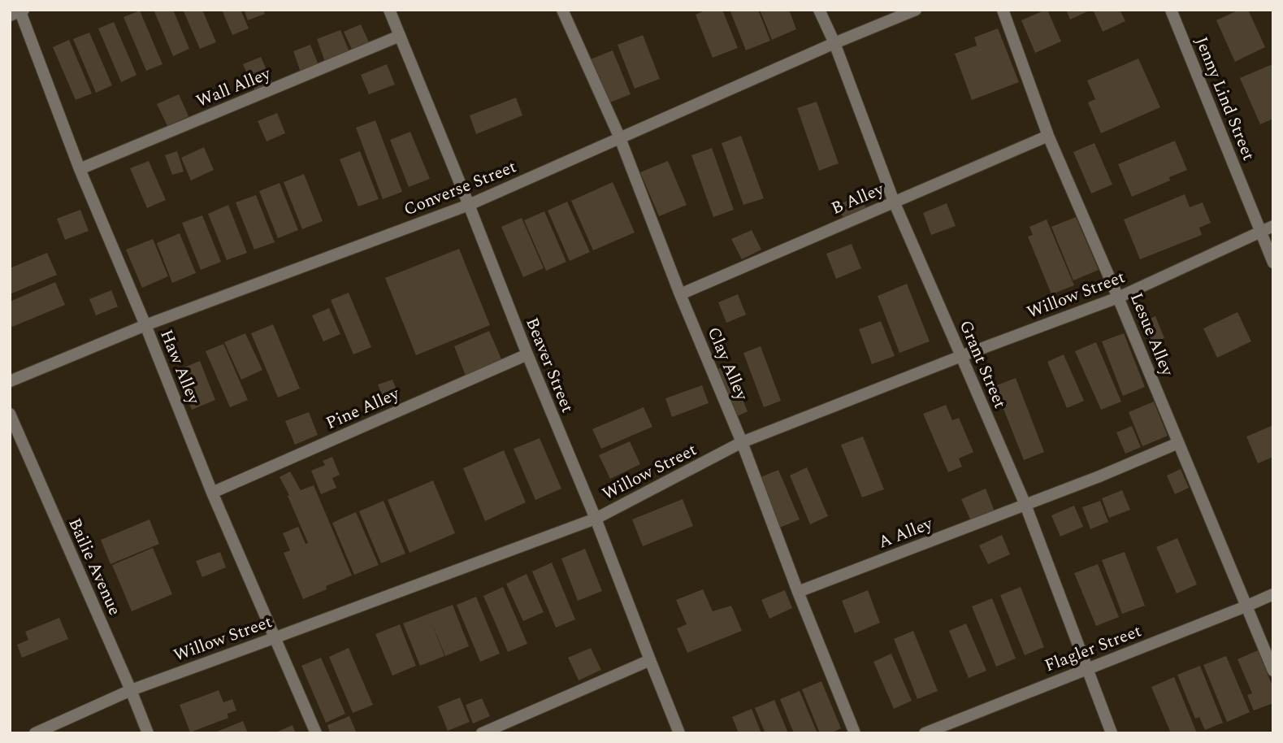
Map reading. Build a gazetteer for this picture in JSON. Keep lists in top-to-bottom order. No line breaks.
{"streets":{"street":["Wall Alley","Jenny Lind Street","Converse Street","B Alley","Willow Street","Lesue Alley","Clay Alley","Grant Street","Beaver Street","Haw Alley","Pine Alley","A Alley","Bailie Avenue","Flagler Street"]},"crossings":[["Wall Alley","Beaver Street"],["Wall Alley","Haw Alley"],["Jenny Lind Street","Willow Street"],["Converse Street","Clay Alley"],["Converse Street","Grant Street"],["Converse Street","Beaver Street"],["Converse Street","Haw Alley"],["B Alley","Lesue Alley"],["B Alley","Clay Alley"],["B Alley","Grant Street"],["Willow Street","Lesue Alley"],["Willow Street","Clay Alley"],["Willow Street","Grant Street"],["Willow Street","Beaver Street"],["Willow Street","Haw Alley"],["Willow Street","Bailie Avenue"],["Lesue Alley","A Alley"],["Lesue Alley","Flagler Street"],["Clay Alley","A Alley"],["Grant Street","A Alley"],["Grant Street","Flagler Street"],["Beaver Street","Pine Alley"],["Haw Alley","Pine Alley"]]}
